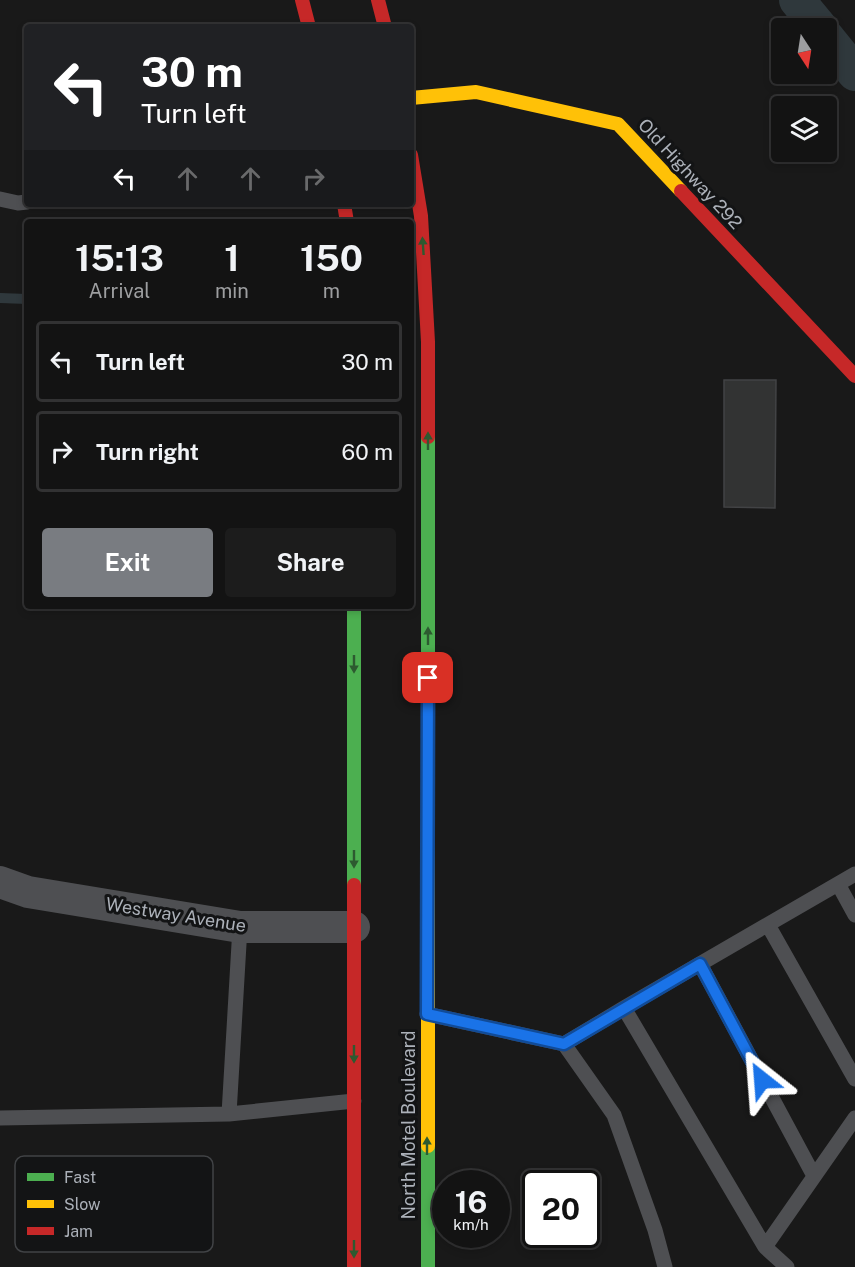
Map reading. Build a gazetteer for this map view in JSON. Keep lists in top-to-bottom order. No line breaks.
{"streets":{"main road":["Old Highway 292","North Motel Boulevard"],"street":["Westway Avenue"]},"legend":["Fast","Slow","Jam"],"north":"bottom","page":{"turn":["30 m","Turn left"],"eta":["15:13","Arrival","1","min","150","m"],"list":[{"name":"Turn left","value":"30 m"},{"name":"Turn right","value":"60 m"}],"buttons":["Exit","Share"],"speed":"16 km/h","limit":"20"}}
